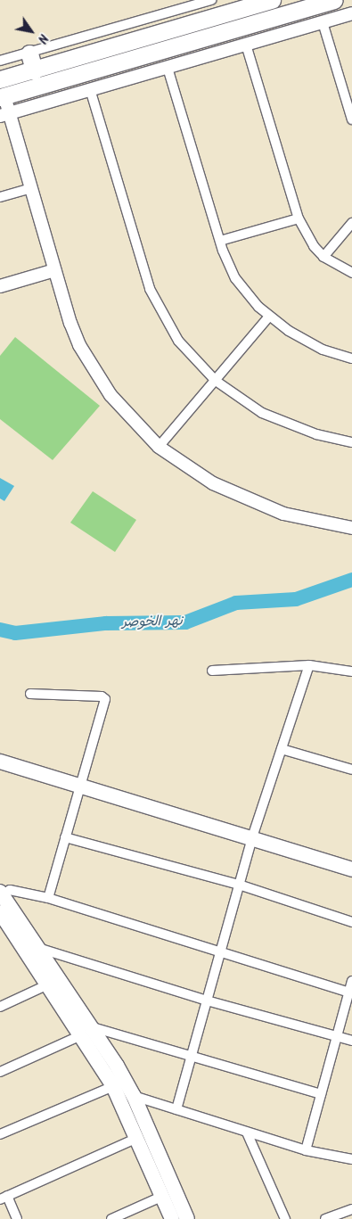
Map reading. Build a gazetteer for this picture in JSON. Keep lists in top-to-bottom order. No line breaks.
{"water":["نهر الخوصر"],"north":"bottom right"}
